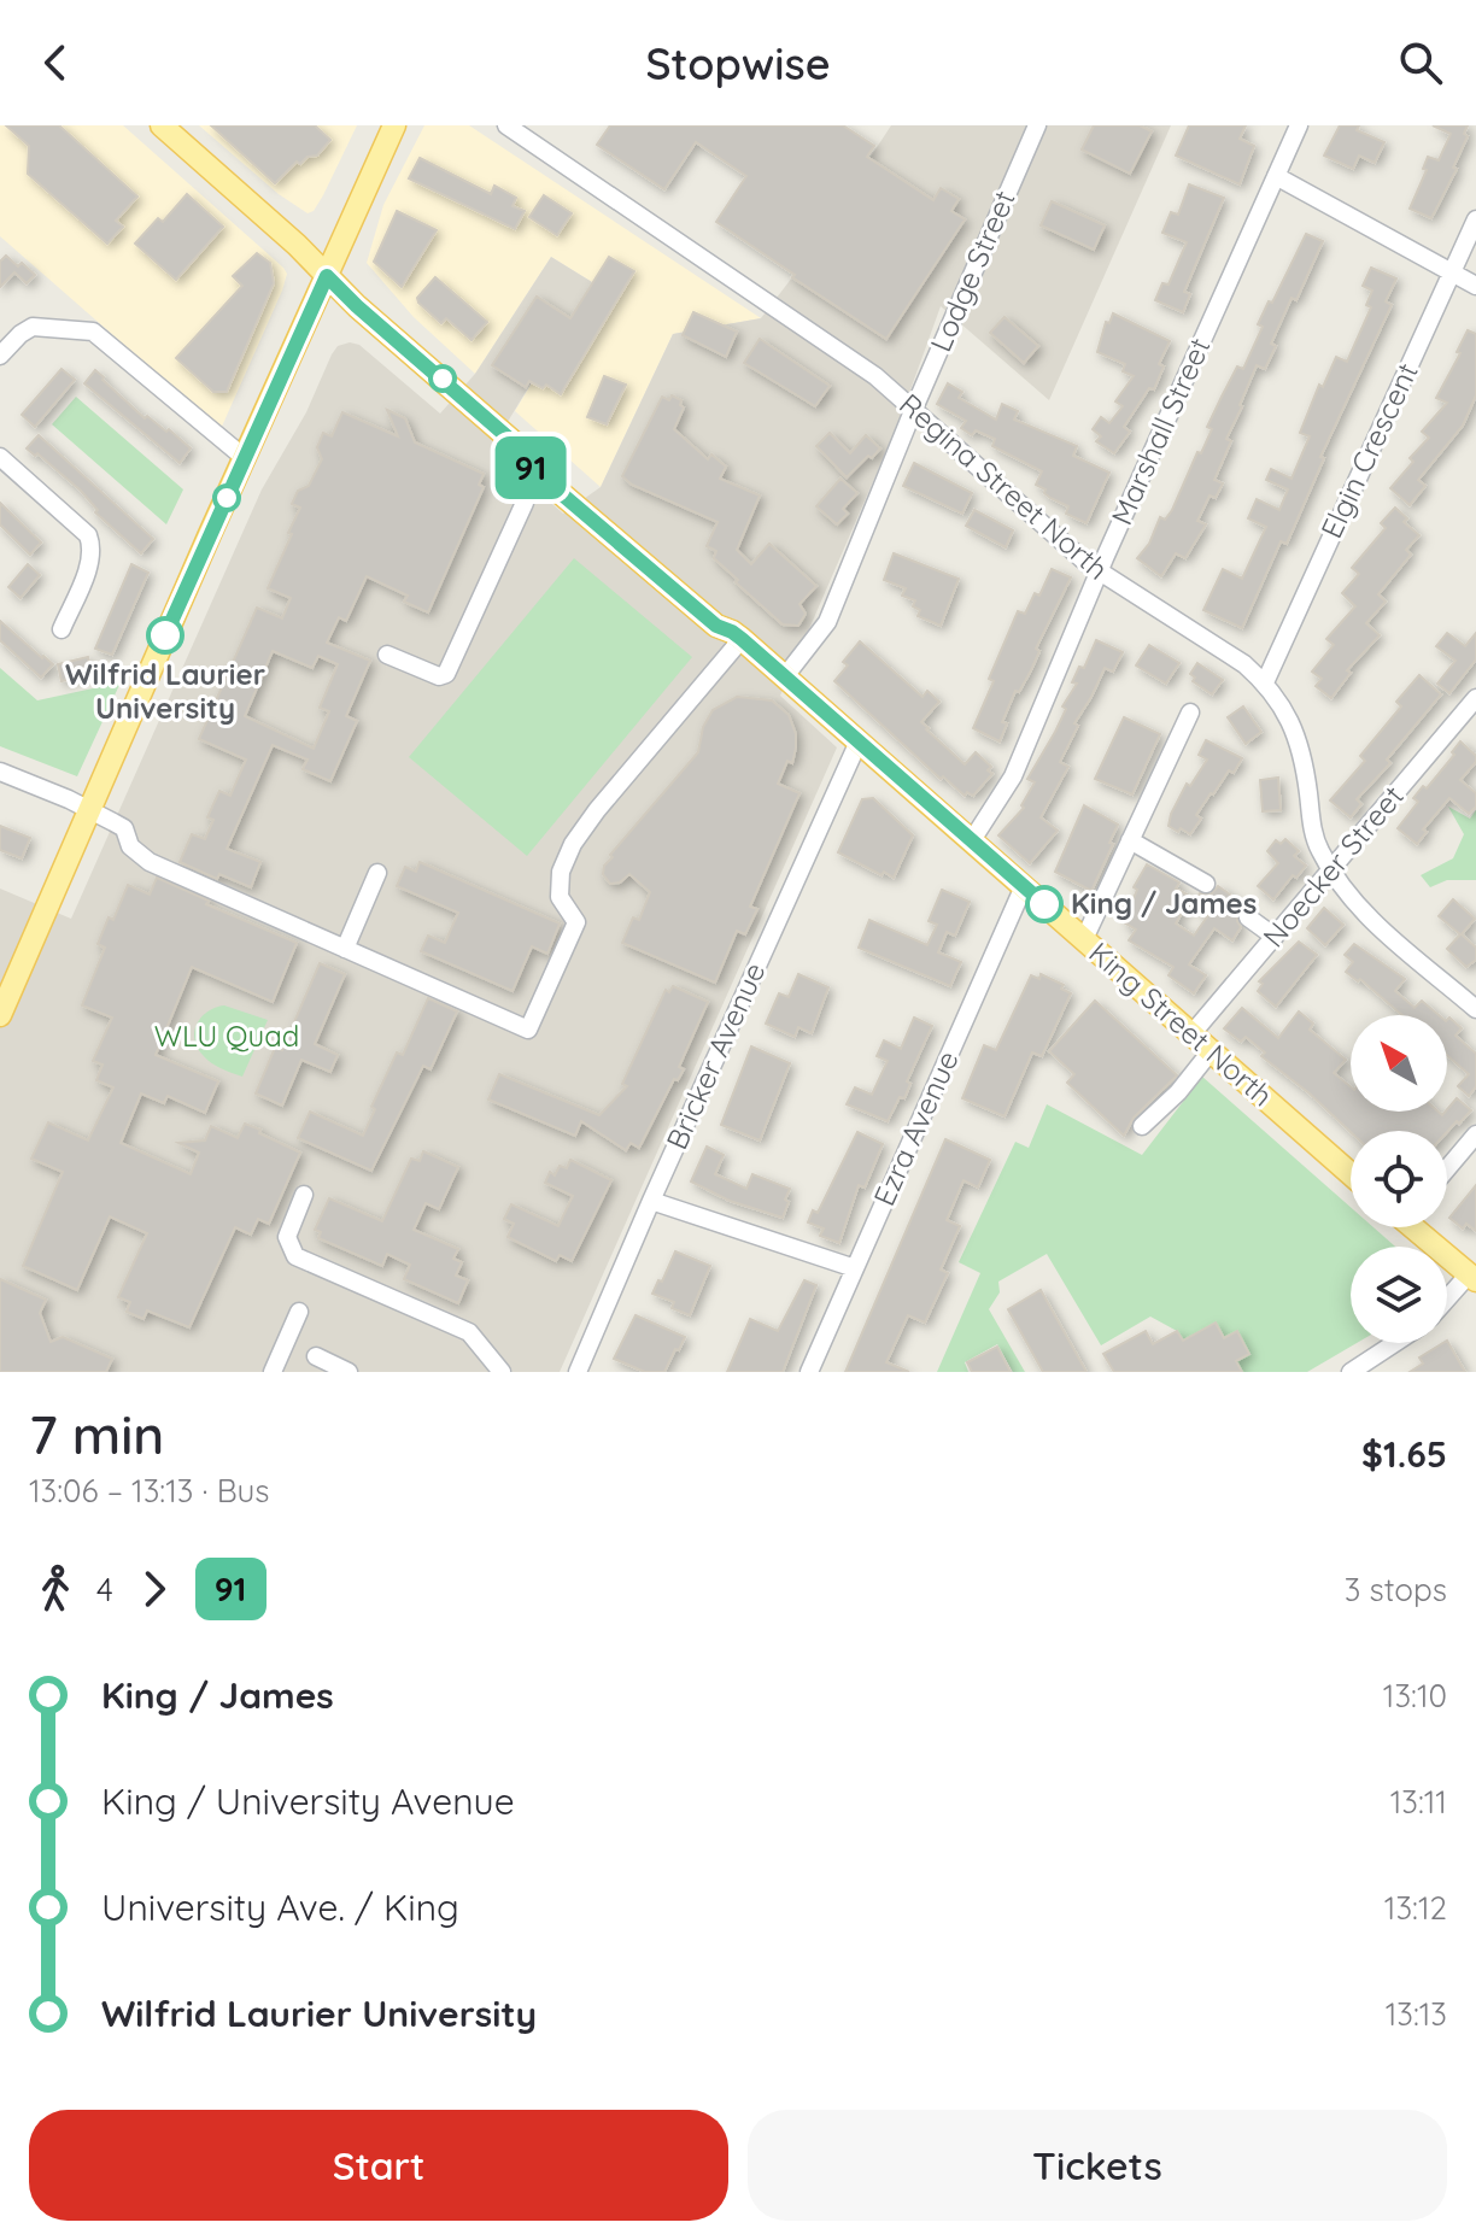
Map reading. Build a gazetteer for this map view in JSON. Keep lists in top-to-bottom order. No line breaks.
{"streets":{"main road":["King Street North"],"street":["Lodge Street","Marshall Street","Elgin Crescent","Regina Street North","Noecker Street","Bricker Avenue","Ezra Avenue"]},"crossings":[["Lodge Street","Regina Street North"],["Lodge Street","King Street North"],["Marshall Street","Regina Street North"],["Marshall Street","King Street North"],["Elgin Crescent","Regina Street North"],["Regina Street North","Noecker Street"],["Noecker Street","King Street North"],["King Street North","Bricker Avenue"],["King Street North","Ezra Avenue"]],"parks":["WLU Quad"],"places":["Wilfrid Laurier University","King / James"],"lines":["bus line 91"],"north":"top left","page":{"header":"Stopwise","on_map":"91","heading":["7 min","13:06 – 13:13 · Bus","$1.65"],"legs":["4","91","3 stops"],"list":[{"name":"King / James","value":"13:10"},{"name":"King / University Avenue","value":"13:11"},{"name":"University Ave. / King","value":"13:12"},{"name":"Wilfrid Laurier University","value":"13:13"}],"buttons":["Start","Tickets"]}}
